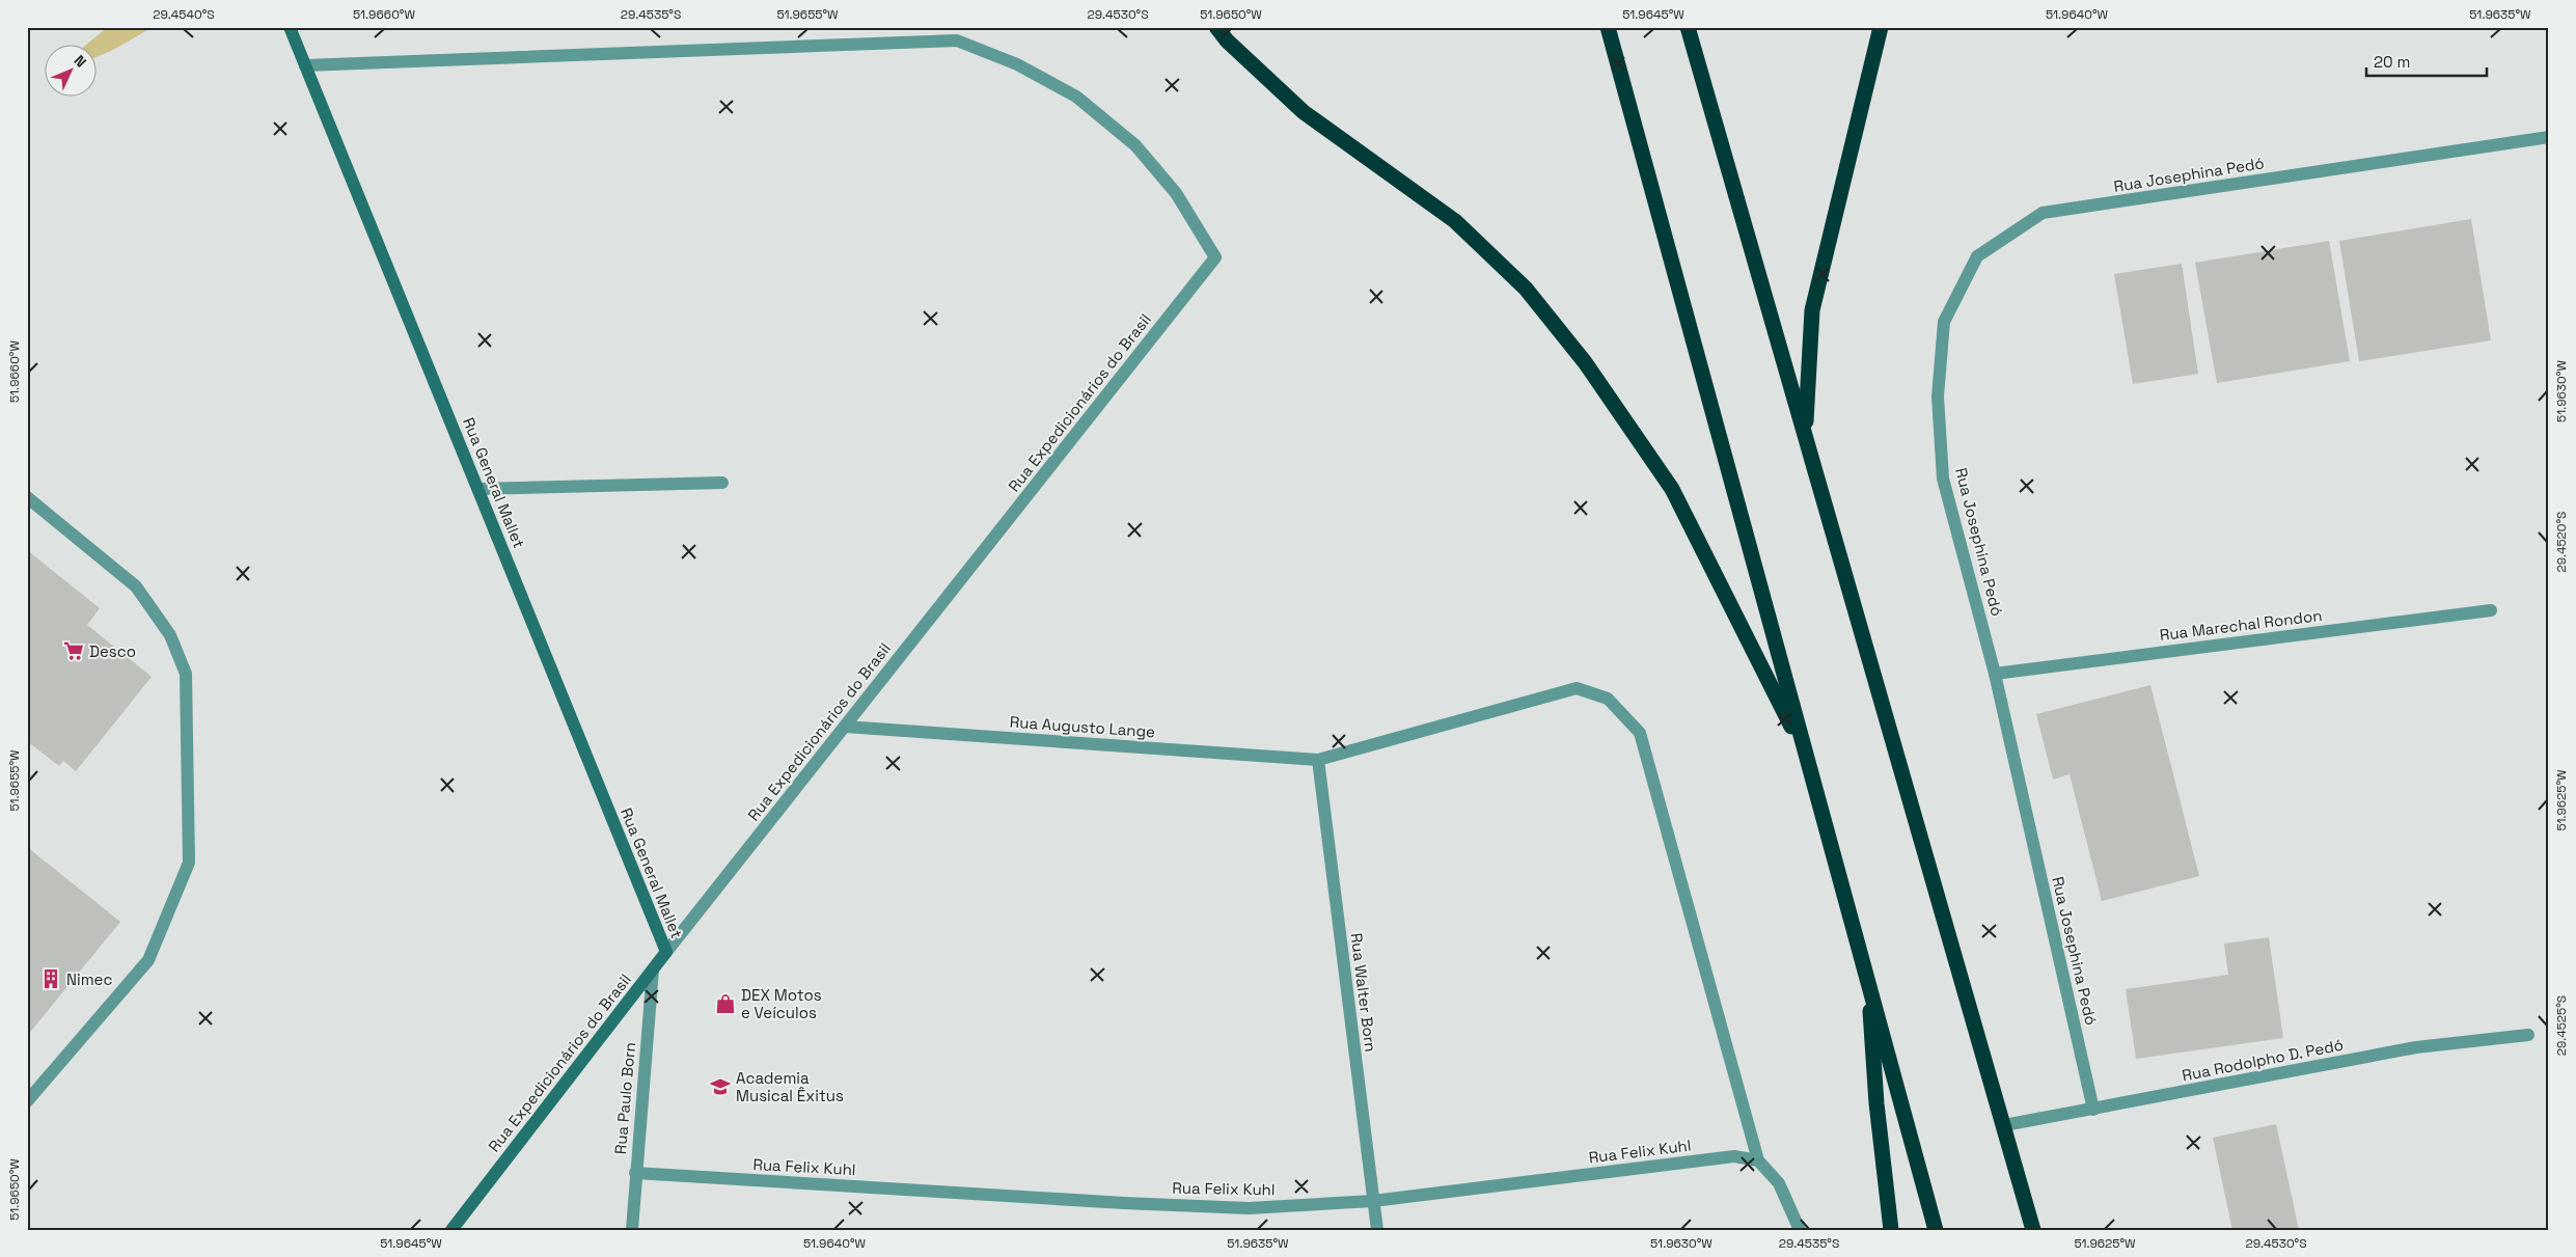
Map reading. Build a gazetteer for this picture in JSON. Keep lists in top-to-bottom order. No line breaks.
{"streets":{"street":["Rua Josephina Pedó","Rua Expedicionários do Brasil","Rua General Mallet","Rua Marechal Rondon","Rua Augusto Lange","Rua Walter Born","Rua Rodolpho D. Pedó","Rua Paulo Born","Rua Felix Kuhl"]},"crossings":[["Rua Josephina Pedó","Rua Marechal Rondon"],["Rua Josephina Pedó","Rua Rodolpho D. Pedó"],["Rua Expedicionários do Brasil","Rua General Mallet"],["Rua Expedicionários do Brasil","Rua Augusto Lange"],["Rua Expedicionários do Brasil","Rua Paulo Born"],["Rua Augusto Lange","Rua Walter Born"],["Rua Augusto Lange","Rua Felix Kuhl"],["Rua Walter Born","Rua Felix Kuhl"],["Rua Paulo Born","Rua Felix Kuhl"]],"places":{"supermarket":["Desco"],"building":["Nimec"],"shop":["DEX Motos e Veículos"],"school or university":["Academia Musical Êxitus"]},"scale_bar":"20 m","north":"top right","coordinates":["29.4540°S","51.9660°W","29.4535°S","51.9655°W","29.4530°S","51.9650°W","51.9645°W","51.9640°W","51.9635°W","51.9630°W","29.4520°S","51.9625°W","29.4525°S"]}
